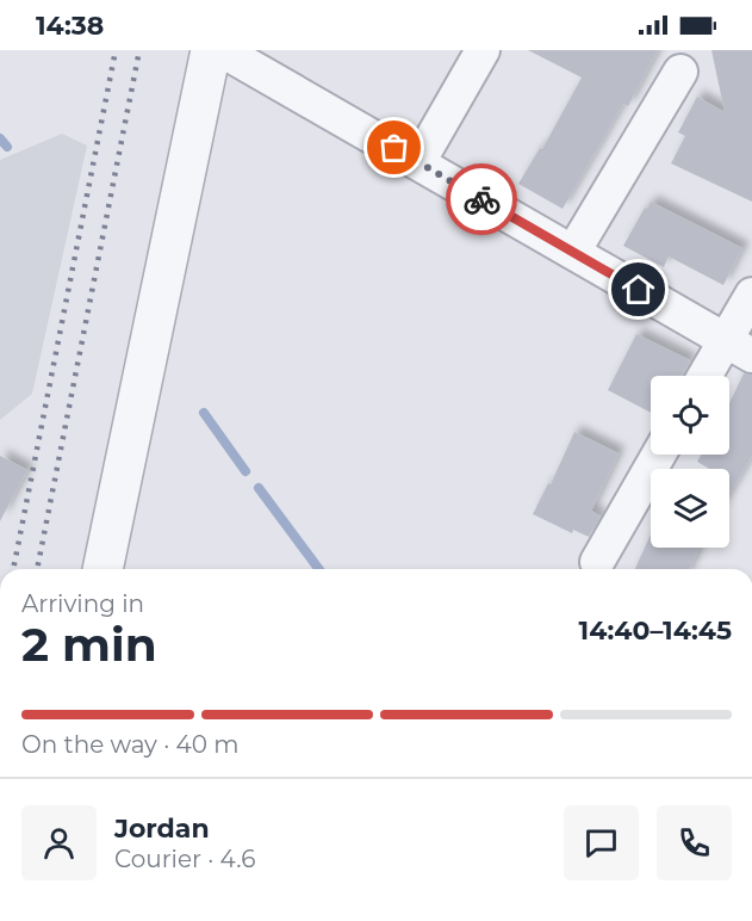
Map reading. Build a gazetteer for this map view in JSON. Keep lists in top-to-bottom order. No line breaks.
{"page":{"status":"14:38","heading":["2 min","Arriving in","14:40–14:45"],"panel":["Jordan","Courier · 4.6"],"bar":"On the way · 40 m"}}
